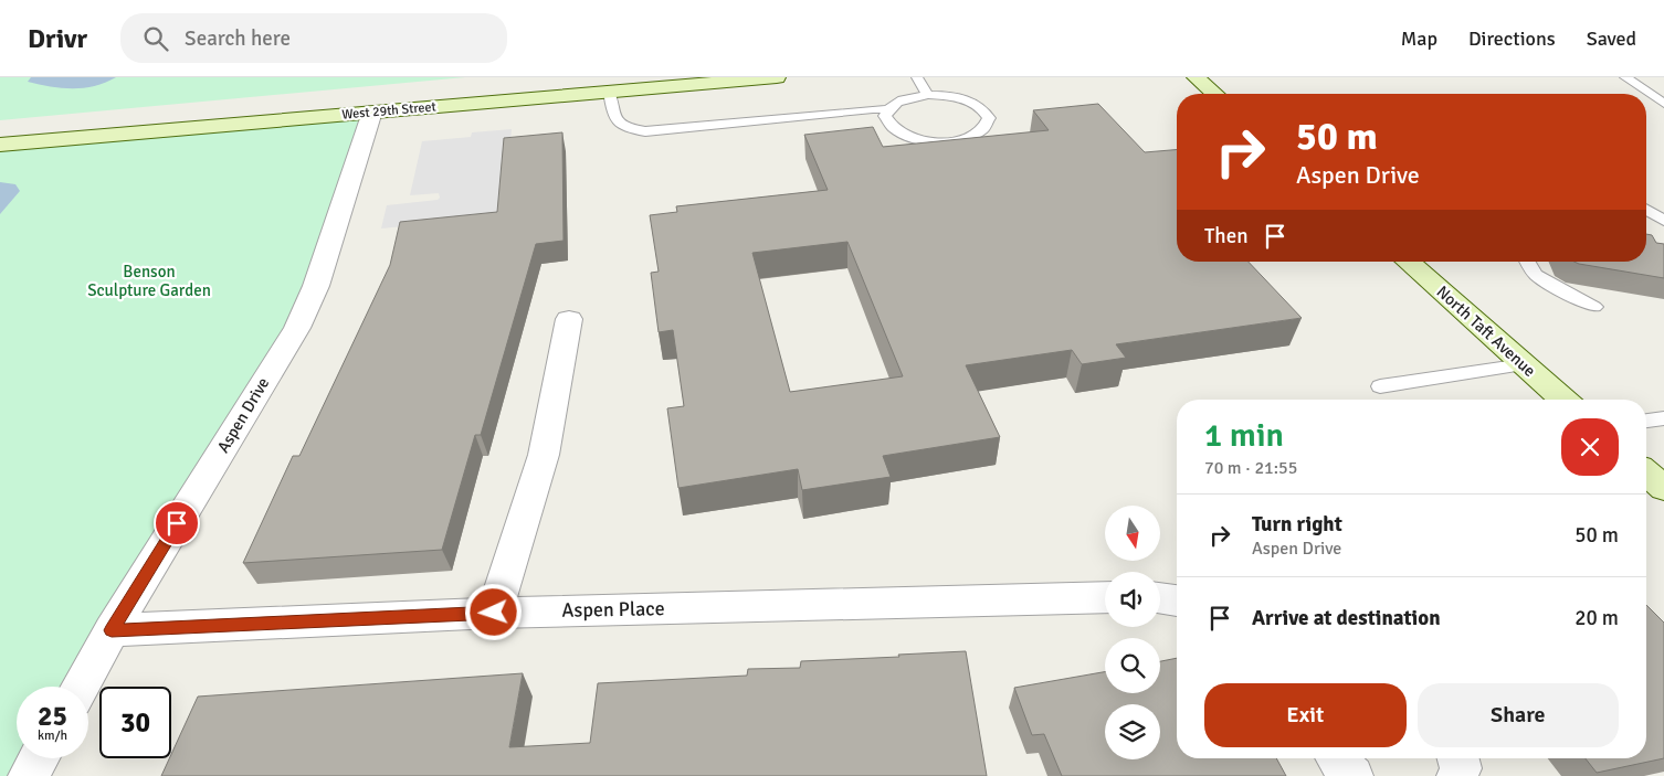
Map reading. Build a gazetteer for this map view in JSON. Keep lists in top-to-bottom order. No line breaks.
{"streets":{"main road":["West 29th Street","North Taft Avenue"],"street":["Aspen Drive","Aspen Place"]},"crossings":[["West 29th Street","Aspen Drive"],["Aspen Drive","Aspen Place"]],"parks":["Benson Sculpture Garden"],"north":"bottom","page":{"header":"Drivr","search":"Search here","nav":["Map","Directions","Saved"],"turn":["50 m","Aspen Drive"],"then":"Then","heading":["1 min","70 m · 21:55"],"list":[{"name":"Turn right","note":"Aspen Drive","value":"50 m"},{"name":"Arrive at destination","value":"20 m"}],"buttons":["Exit","Share"],"speed":"25 km/h","limit":"30"}}
